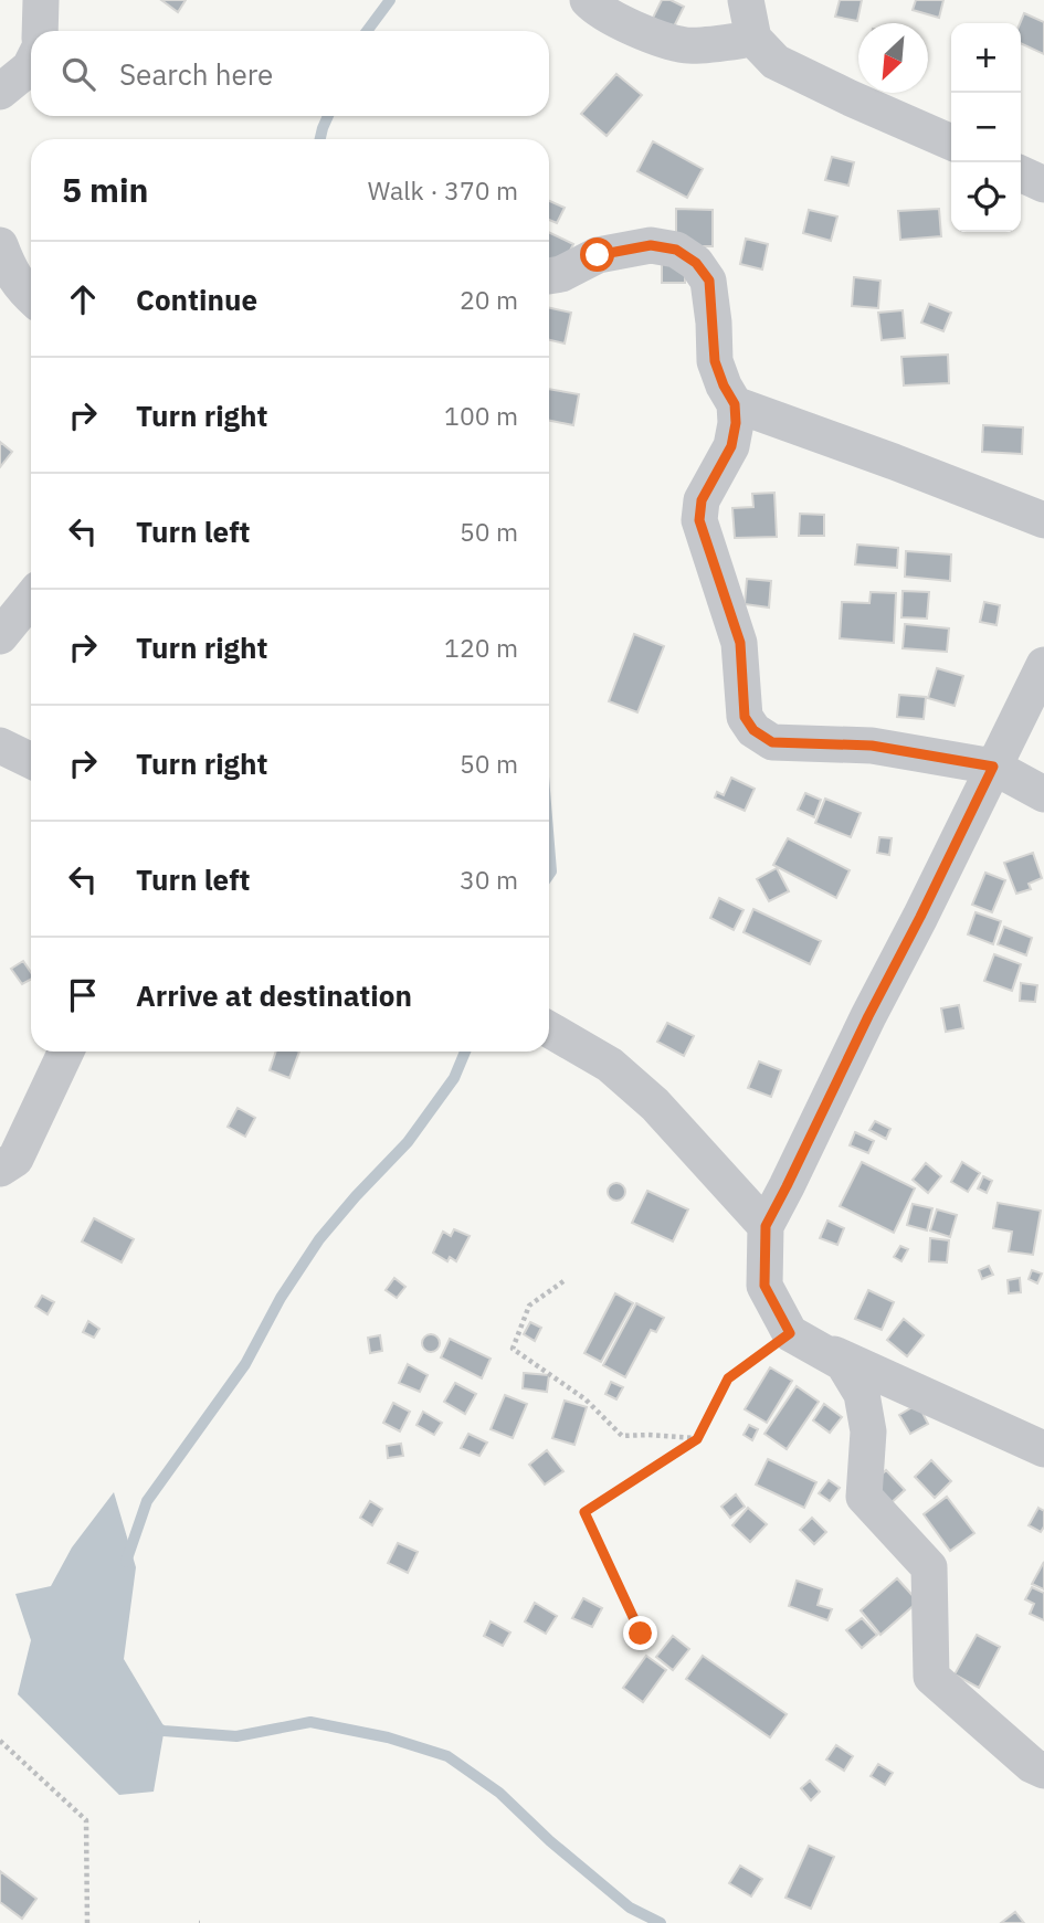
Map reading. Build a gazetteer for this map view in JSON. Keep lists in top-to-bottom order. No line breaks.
{"north":"bottom left","page":{"map_buttons":["+","−"],"search":"Search here","heading":["5 min","Walk · 370 m"],"list":[["Continue","20 m"],["Turn right","100 m"],["Turn left","50 m"],["Turn right","120 m"],["Turn right","50 m"],["Turn left","30 m"],"Arrive at destination"]}}
